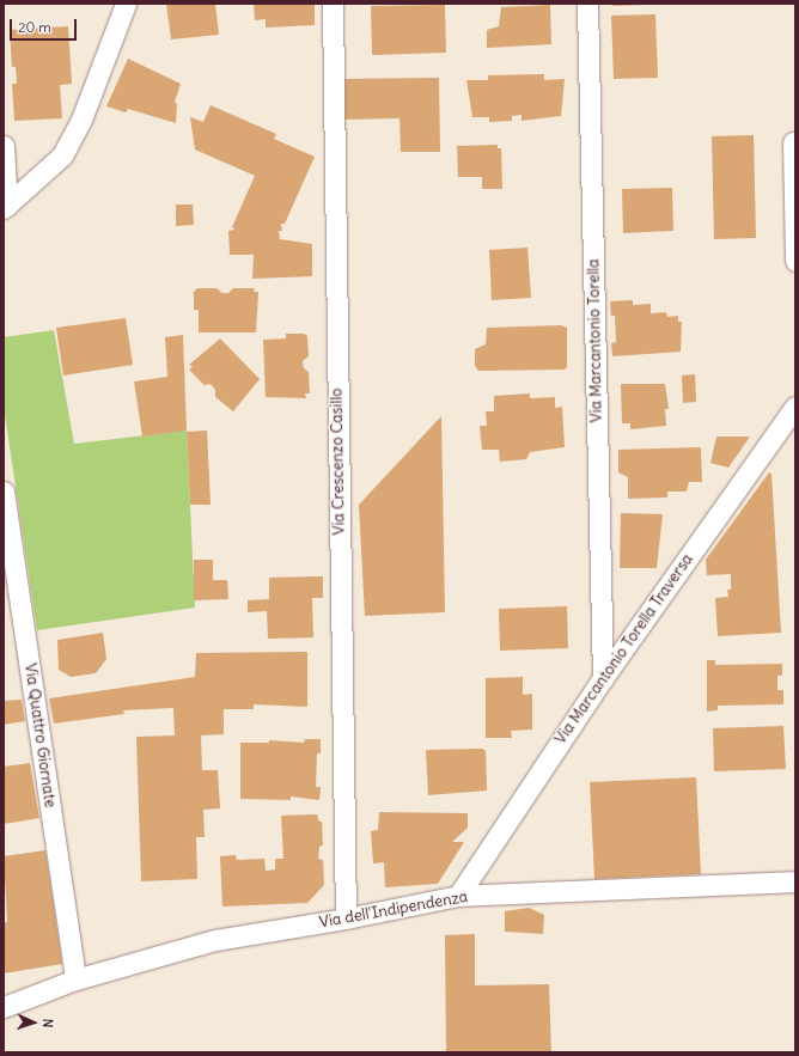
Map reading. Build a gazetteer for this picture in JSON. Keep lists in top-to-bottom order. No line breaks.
{"streets":{"street":["Via Marcantonio Torella","Via Crescenzo Casillo","Via Marcantonio Torella Traversa","Via Quattro Giornate","Via dell'Indipendenza"]},"crossings":[["Via Marcantonio Torella","Via Marcantonio Torella Traversa"],["Via Crescenzo Casillo","Via dell'Indipendenza"],["Via Marcantonio Torella Traversa","Via dell'Indipendenza"],["Via Quattro Giornate","Via dell'Indipendenza"]],"scale_bar":"20 m","north":"right"}
